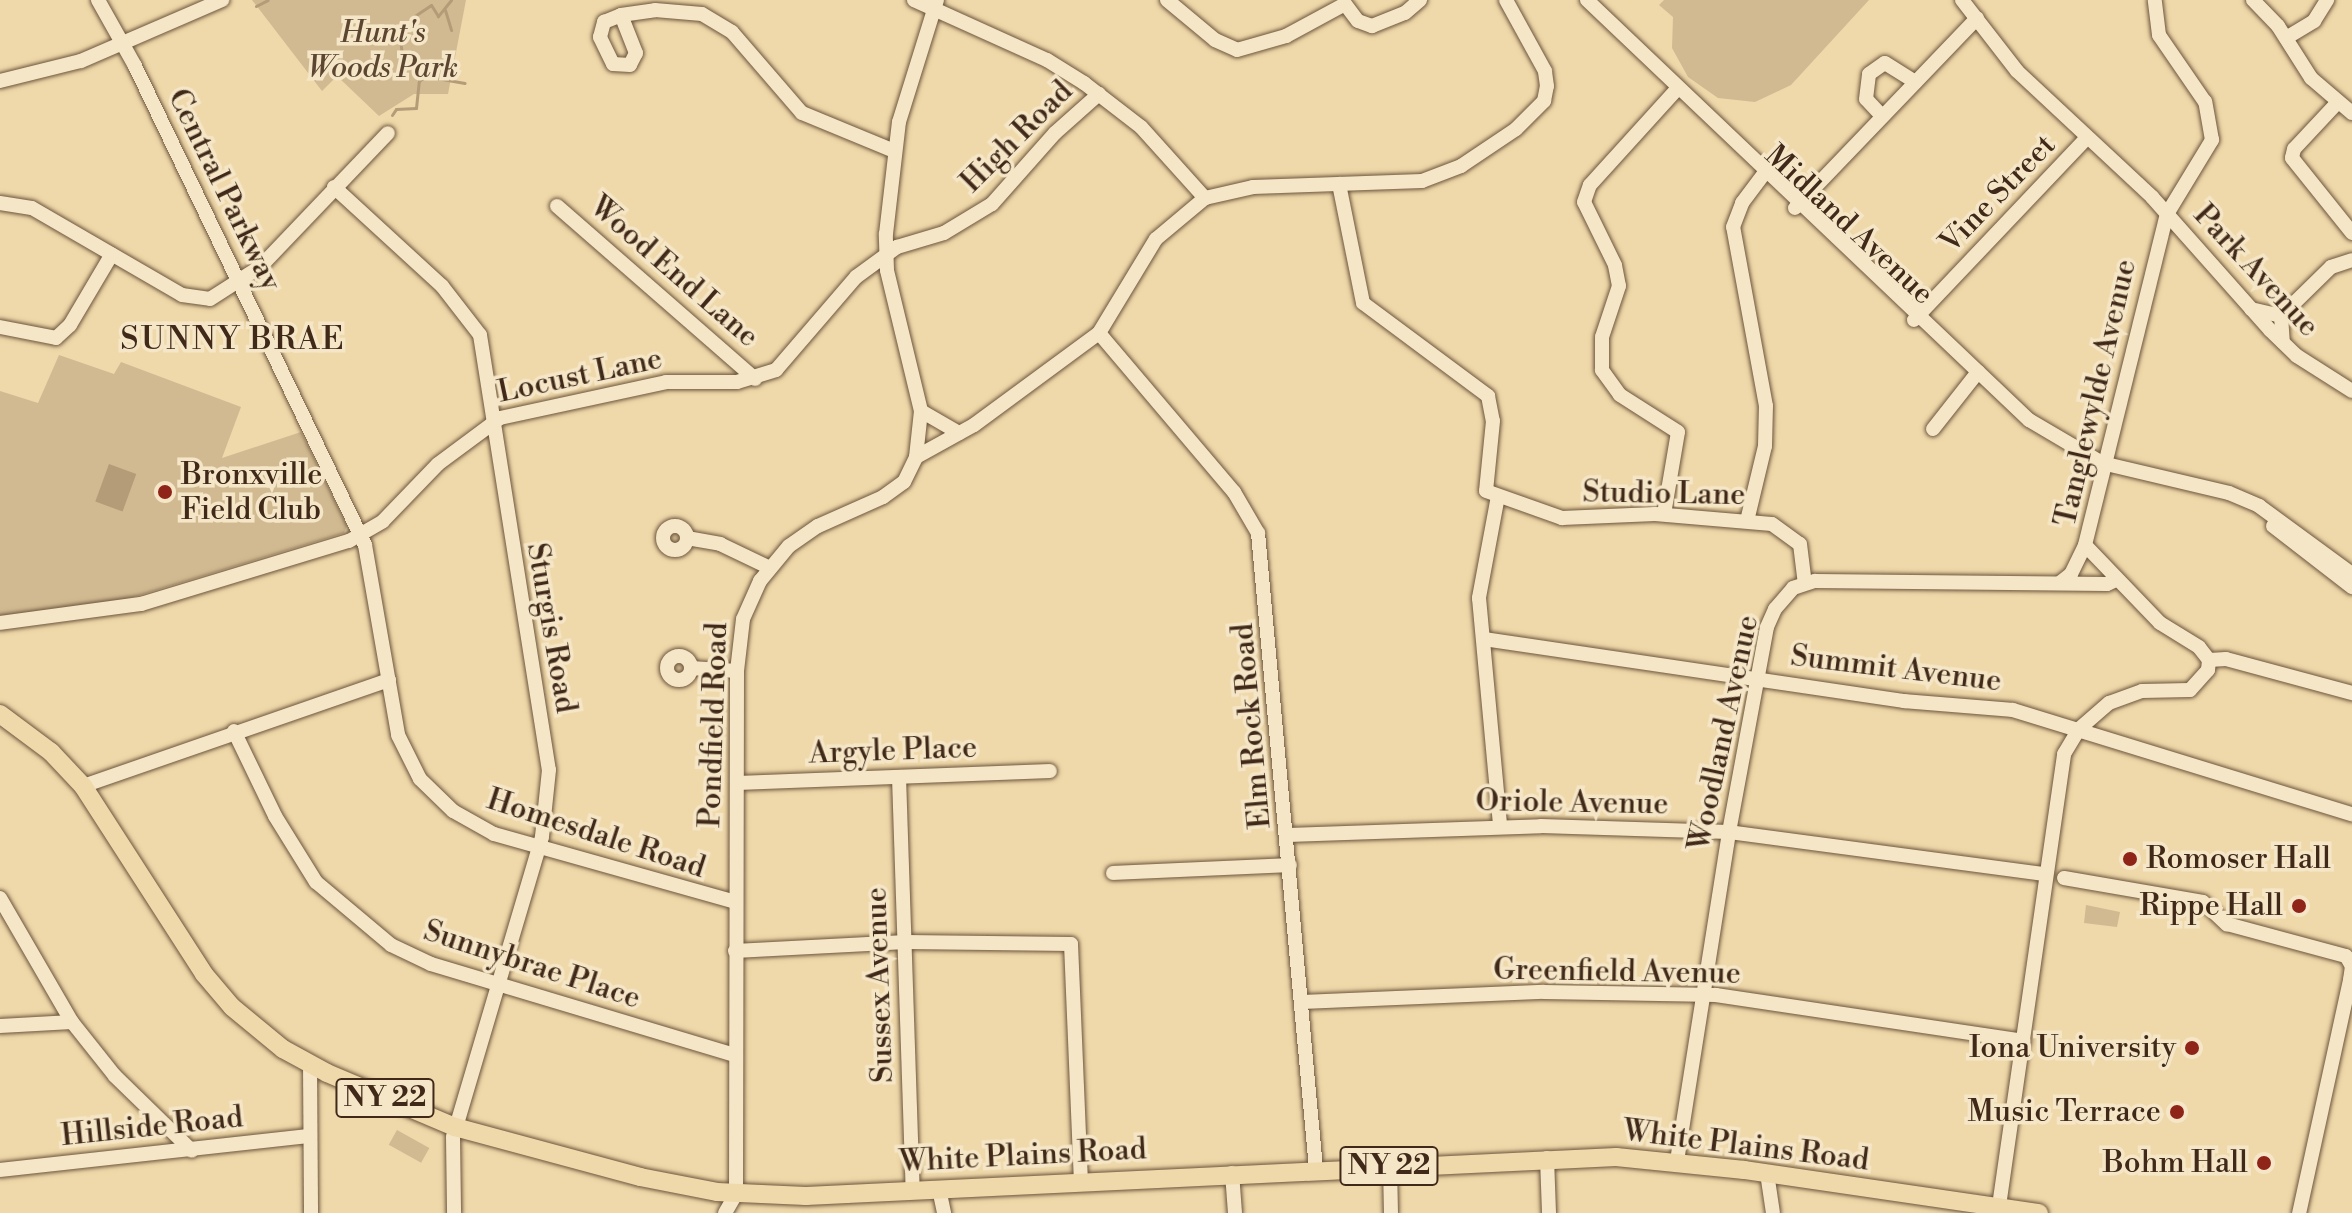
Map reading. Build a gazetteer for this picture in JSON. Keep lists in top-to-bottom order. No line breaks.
{"streets":{"main road":["NY 22","White Plains Road"],"street":["High Road","Central Parkway","Vine Street","Midland Avenue","Park Avenue","Wood End Lane","Locust Lane","Tanglewylde Avenue","Studio Lane","Sturgis Road","Summit Avenue","Pondfield Road","Elm Rock Road","Woodland Avenue","Argyle Place","Oriole Avenue","Homesdale Road","Sunnybrae Place","Greenfield Avenue","Sussex Avenue","Hillside Road"]},"crossings":[["High Road","Pondfield Road"],["Central Parkway","Locust Lane"],["Central Parkway","Homesdale Road"],["Vine Street","Midland Avenue"],["Midland Avenue","Tanglewylde Avenue"],["Park Avenue","Tanglewylde Avenue"],["Wood End Lane","Locust Lane"],["Locust Lane","Sturgis Road"],["Locust Lane","Homesdale Road"],["Studio Lane","Woodland Avenue"],["Sturgis Road","Homesdale Road"],["Sturgis Road","Sunnybrae Place"],["Sturgis Road","White Plains Road"],["Summit Avenue","Woodland Avenue"],["Pondfield Road","Argyle Place"],["Pondfield Road","Homesdale Road"],["Pondfield Road","Sunnybrae Place"],["Pondfield Road","White Plains Road"],["Elm Rock Road","Oriole Avenue"],["Elm Rock Road","Greenfield Avenue"],["Elm Rock Road","White Plains Road"],["Woodland Avenue","Oriole Avenue"],["Woodland Avenue","Greenfield Avenue"],["Woodland Avenue","White Plains Road"],["Argyle Place","Sussex Avenue"],["Sussex Avenue","White Plains Road"],["NY 22","White Plains Road"]],"districts":["SUNNY BRAE"],"parks":["Hunt's Woods Park"],"places":["Bronxville Field Club","Romoser Hall","Rippe Hall","Iona University","Music Terrace","Bohm Hall"]}
